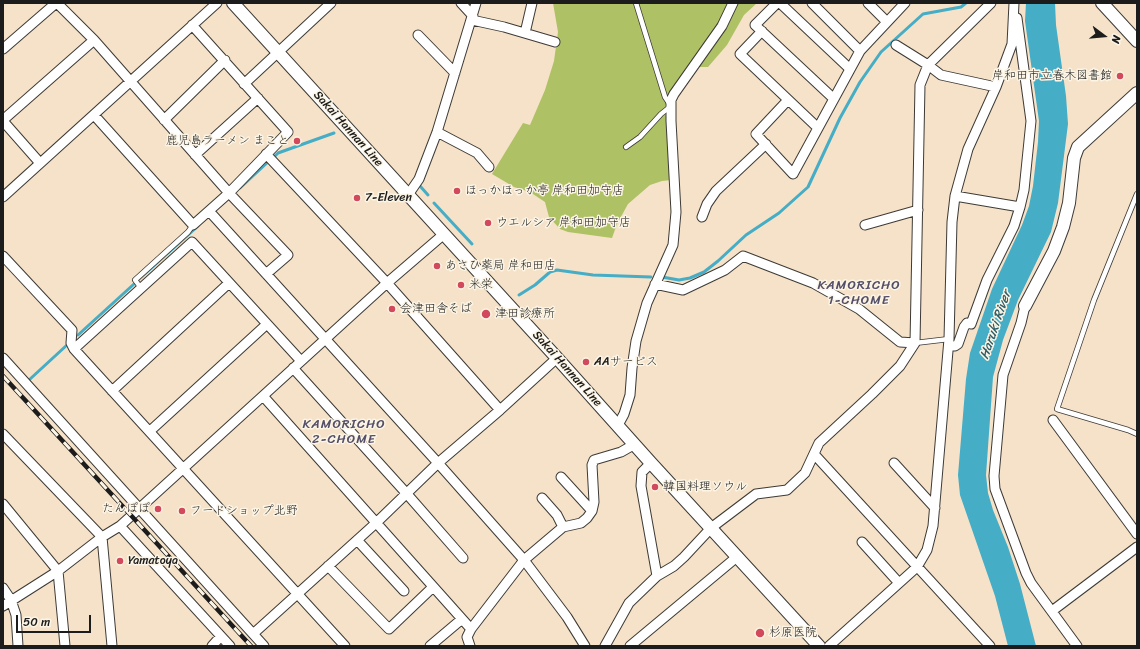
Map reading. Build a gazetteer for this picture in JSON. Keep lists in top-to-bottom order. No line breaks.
{"streets":{"main road":["Sakai Hannan Line"]},"districts":["KAMORICHO 1-CHOME","KAMORICHO 2-CHOME"],"water":["Haruki River"],"places":["岸和田市立春木図書館","鹿児島ラーメン まこと","ほっかほっか亭 岸和田加守店","7-Eleven","ウエルシア 岸和田加守店","あさひ薬局 岸和田店","米栄","会津田舎そば","津田診療所","AAサービス","韓国料理ソウル","たんぽぽ","フードショップ北野","Yamatoya","杉原医院"],"scale_bar":"50 m","north":"right"}
